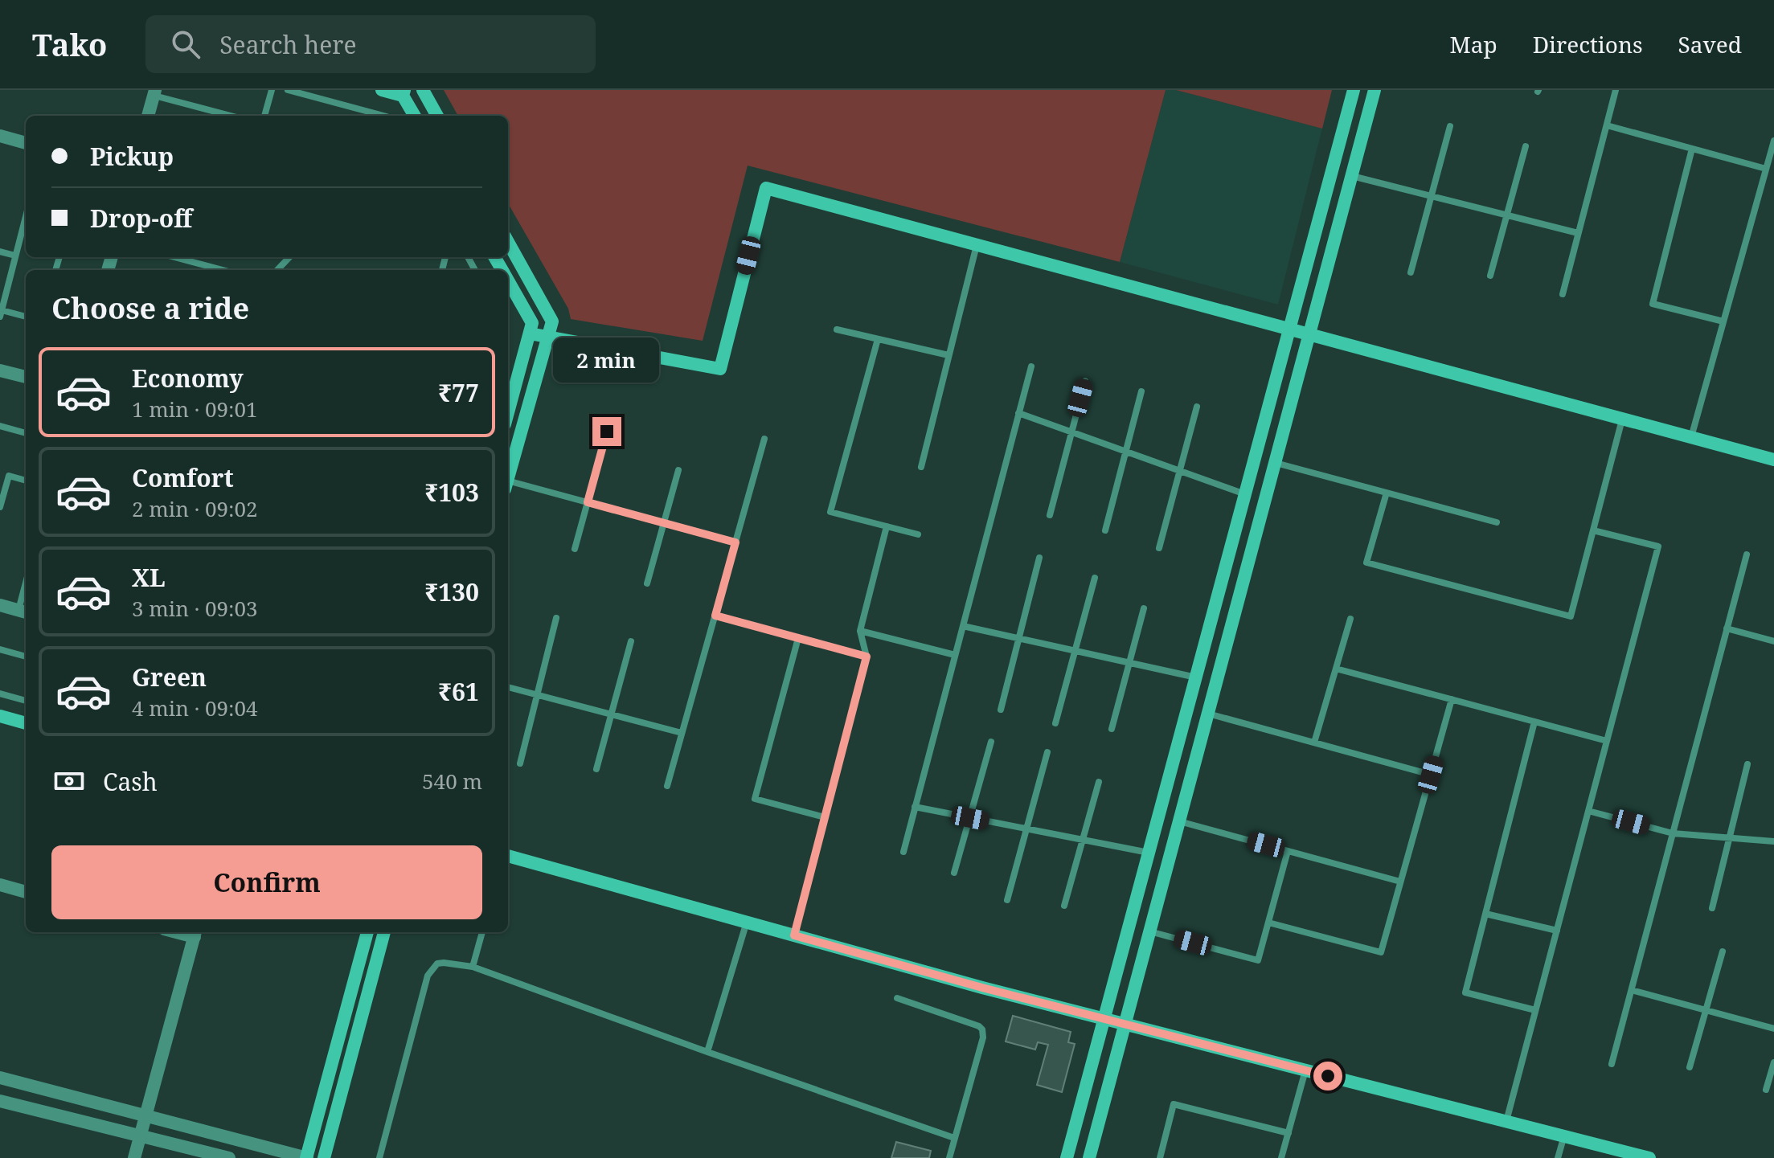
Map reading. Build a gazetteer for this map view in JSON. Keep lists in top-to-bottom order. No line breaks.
{"page":{"header":"Tako","search":"Search here","nav":["Map","Directions","Saved"],"banner":["Pickup","Drop-off"],"heading":"Choose a ride","bubble":"2 min","list":[{"name":"Economy","note":"1 min · 09:01","value":"₹77"},{"name":"Comfort","note":"2 min · 09:02","value":"₹103"},{"name":"XL","note":"3 min · 09:03","value":"₹130"},{"name":"Green","note":"4 min · 09:04","value":"₹61"}],"pay":["Cash","540 m"],"buttons":"Confirm"}}
